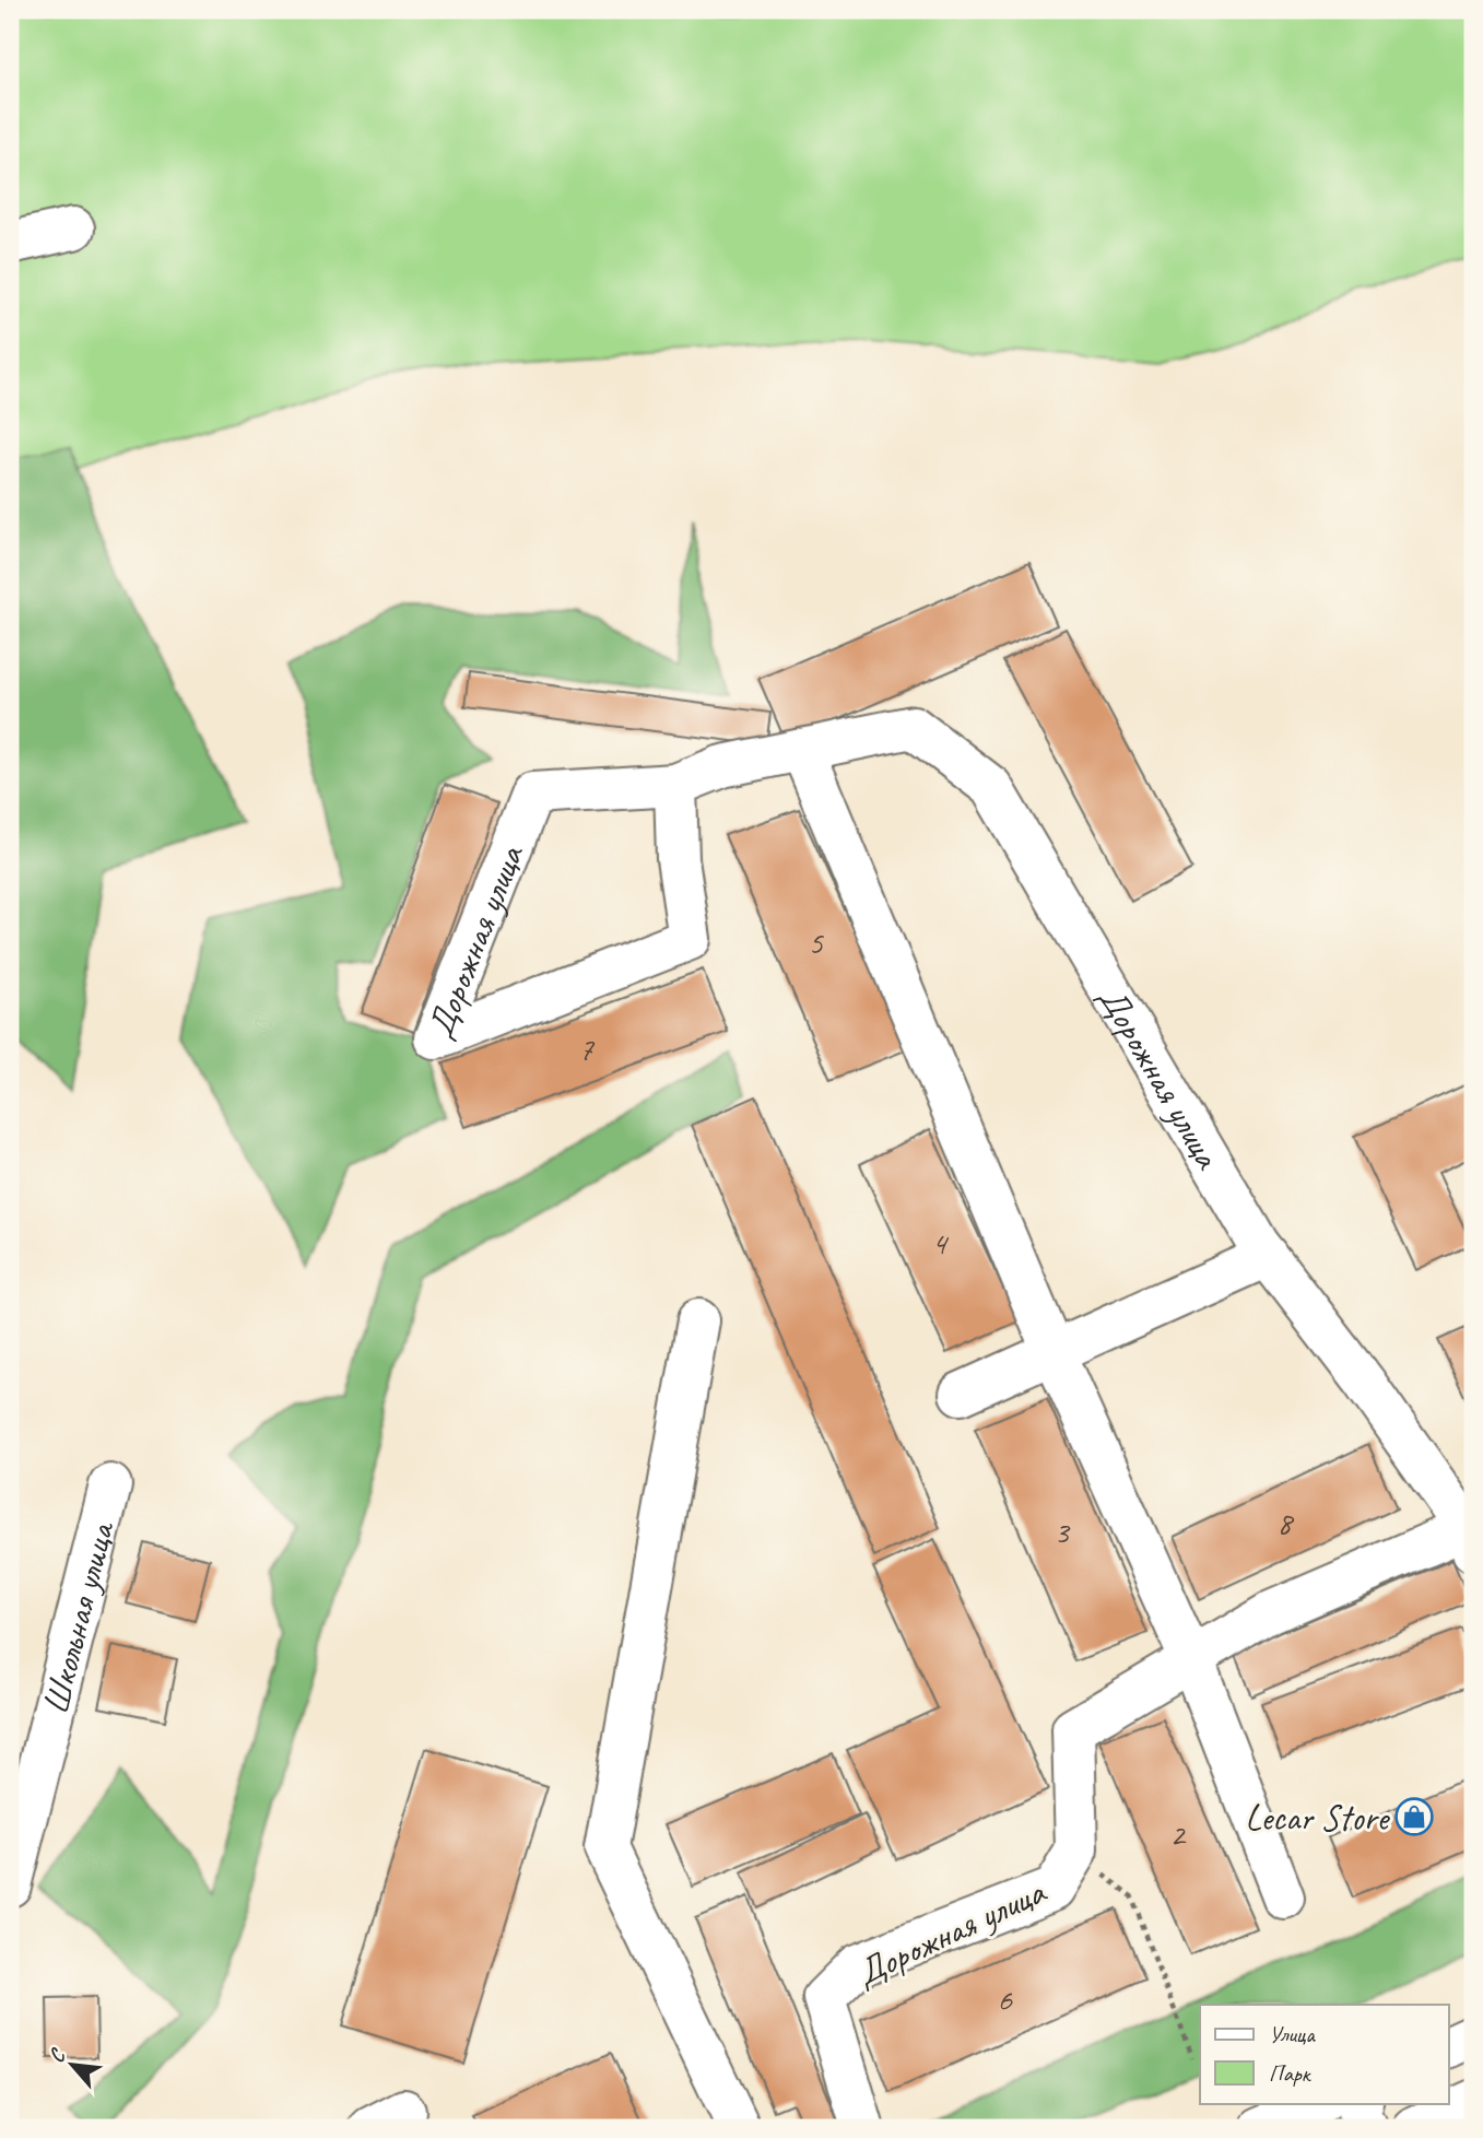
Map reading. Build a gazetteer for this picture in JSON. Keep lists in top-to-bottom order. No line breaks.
{"streets":{"main road":["Дорожная улица","Школьная улица"]},"places":{"shop":["Lecar Store"]},"house_numbers":["5","7","4","8","3","2","6"],"legend":["Улица","Парк"],"north":"top left"}
